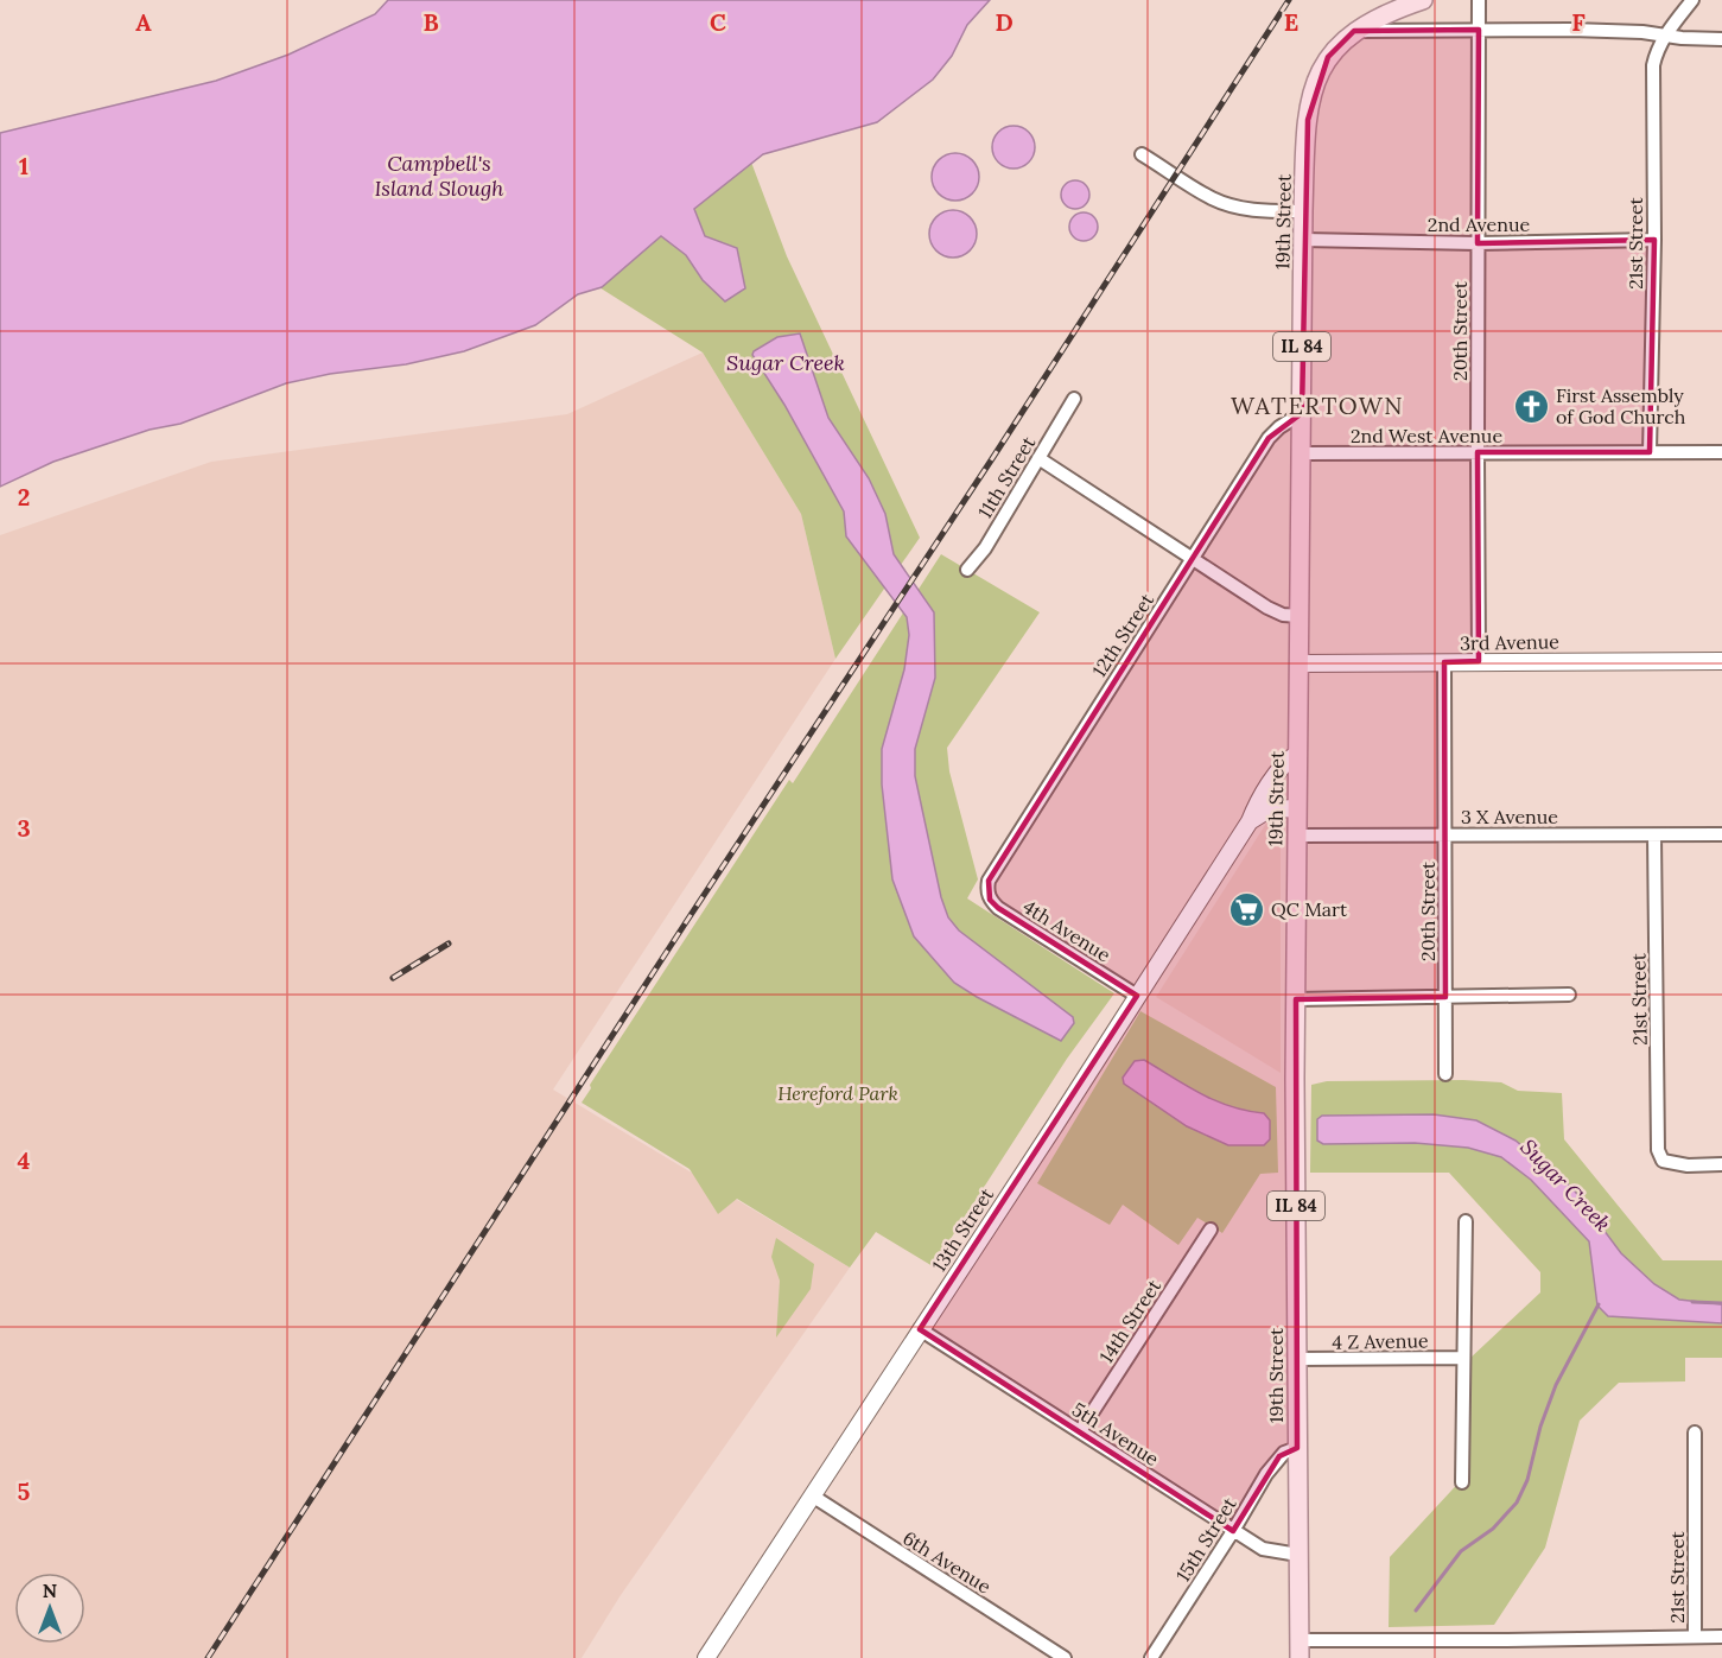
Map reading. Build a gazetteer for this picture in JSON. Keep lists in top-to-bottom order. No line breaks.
{"streets":{"main road":["19th Street","IL 84","3rd Avenue","13th Street"],"street":["2nd Avenue","21st Street","20th Street","2nd West Avenue","11th Street","12th Street","3 X Avenue","4th Avenue","14th Street","4 Z Avenue","5th Avenue","15th Street","6th Avenue"]},"crossings":[["19th Street","2nd Avenue"],["19th Street","2nd West Avenue"],["19th Street","12th Street"],["19th Street","3rd Avenue"],["19th Street","3 X Avenue"],["19th Street","13th Street"],["19th Street","4 Z Avenue"],["19th Street","5th Avenue"],["19th Street","15th Street"],["2nd Avenue","21st Street"],["2nd Avenue","20th Street"],["21st Street","2nd West Avenue"],["21st Street","3 X Avenue"],["20th Street","2nd West Avenue"],["20th Street","3rd Avenue"],["20th Street","3 X Avenue"],["12th Street","4th Avenue"],["4th Avenue","13th Street"],["13th Street","5th Avenue"],["13th Street","6th Avenue"],["14th Street","5th Avenue"],["5th Avenue","15th Street"]],"districts":["WATERTOWN"],"water":["Campbell's Island Slough","Sugar Creek"],"parks":["Hereford Park"],"places":{"church":["First Assembly of God Church"],"supermarket":["QC Mart"]},"north":"top","grid":{"columns":["A","B","C","D","E","F"],"rows":["1","2","3","4","5"]}}
